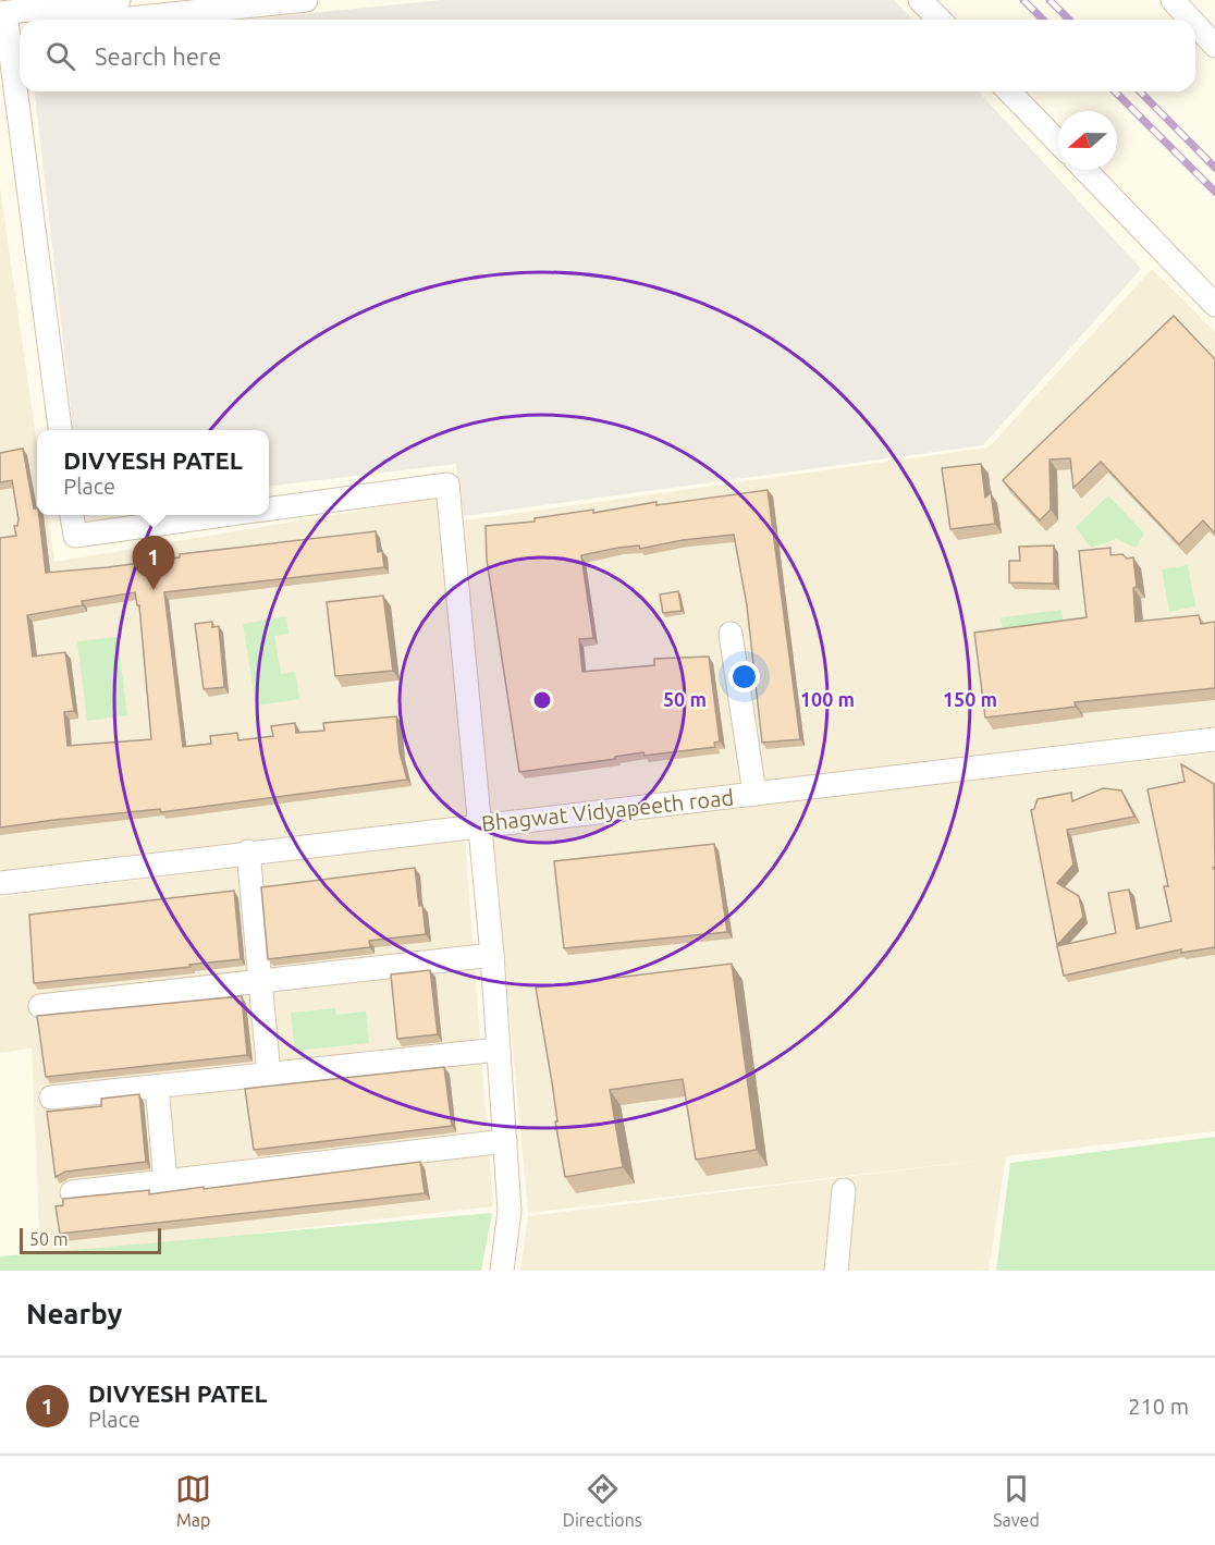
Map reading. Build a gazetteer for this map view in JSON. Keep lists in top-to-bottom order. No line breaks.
{"streets":{"street":["Bhagwat Vidyapeeth road"]},"scale_bar":"50 m","north":"left","page":{"search":"Search here","popup":["DIVYESH PATEL","Place"],"pins":"1","scale":"50 m","heading":"Nearby","list":[{"mark":"1","name":"DIVYESH PATEL","note":"Place","value":"210 m"}],"nav":["Map","Directions","Saved"]},"rings":["50 m","100 m","150 m"]}
